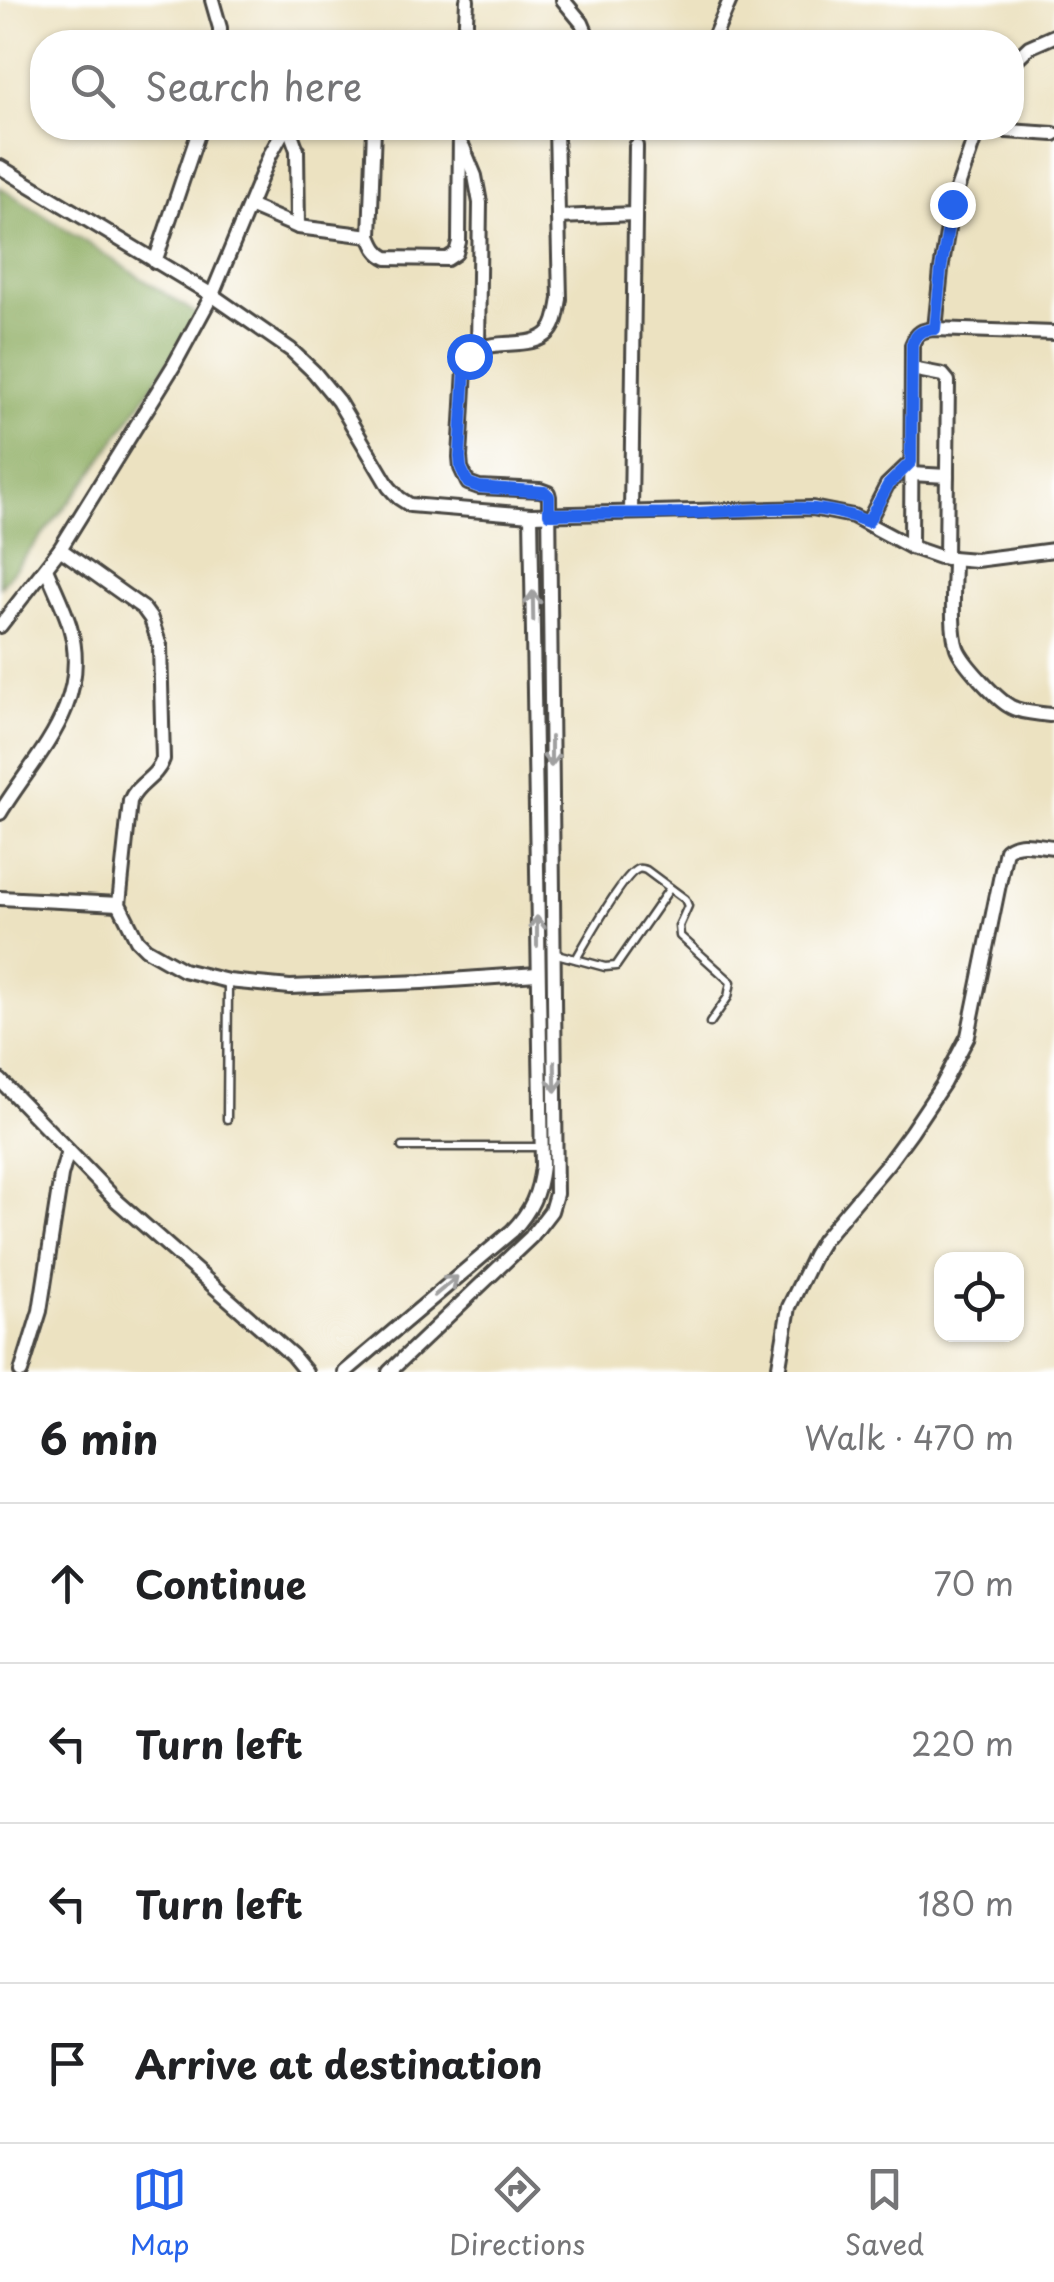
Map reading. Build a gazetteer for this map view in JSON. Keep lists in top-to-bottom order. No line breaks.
{"page":{"search":"Search here","heading":["6 min","Walk · 470 m"],"list":[["Continue","70 m"],["Turn left","220 m"],["Turn left","180 m"],"Arrive at destination"],"nav":["Map","Directions","Saved"]}}
